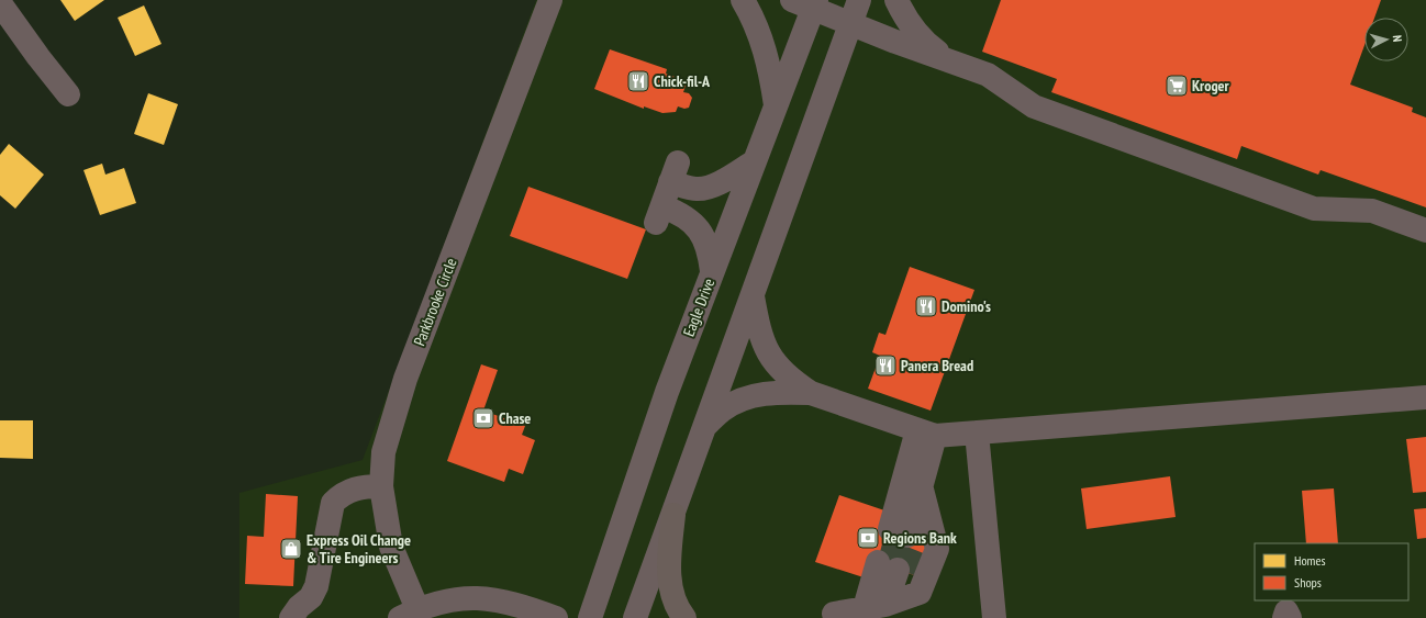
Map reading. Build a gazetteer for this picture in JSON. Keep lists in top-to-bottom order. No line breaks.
{"streets":{"street":["Parkbrooke Circle","Eagle Drive"]},"places":{"restaurant":["Chick-fil-A","Domino's","Panera Bread"],"supermarket":["Kroger"],"bank":["Chase","Regions Bank"],"shop":["Express Oil Change & Tire Engineers"]},"legend":["Homes","Shops"],"north":"right"}
